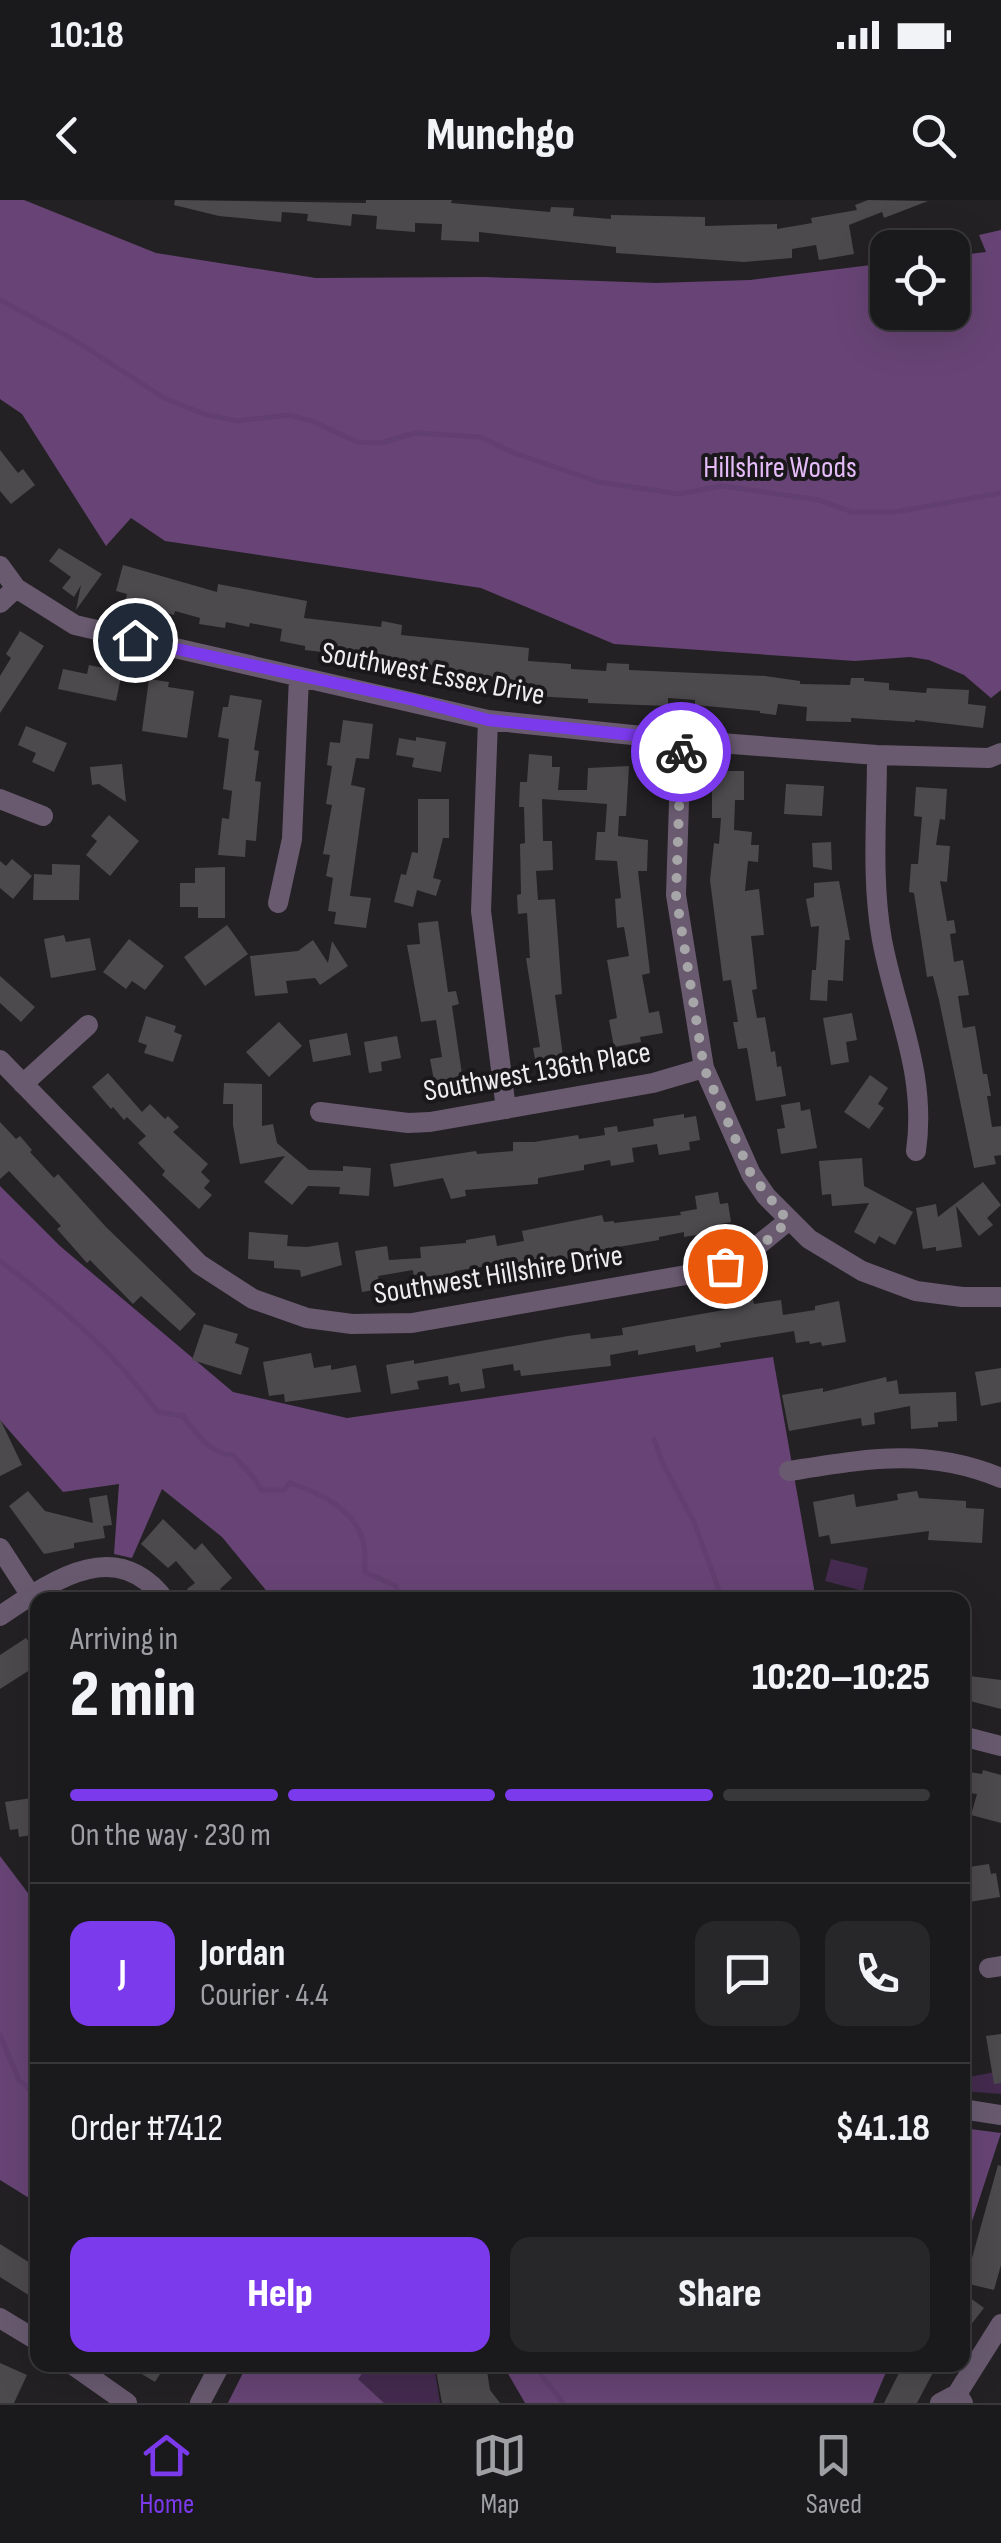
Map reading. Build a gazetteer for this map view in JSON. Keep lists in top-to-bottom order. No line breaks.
{"streets":{"street":["Southwest Essex Drive","Southwest 136th Place","Southwest Hillshire Drive"]},"parks":["Hillshire Woods"],"page":{"status":"10:18","header":"Munchgo","heading":["2 min","Arriving in","10:20–10:25"],"panel":["Jordan","Courier · 4.4","Order #7412","$41.18"],"bar":"On the way · 230 m","round":"J","buttons":["Help","Share"],"tabs":["Home","Map","Saved"]}}
